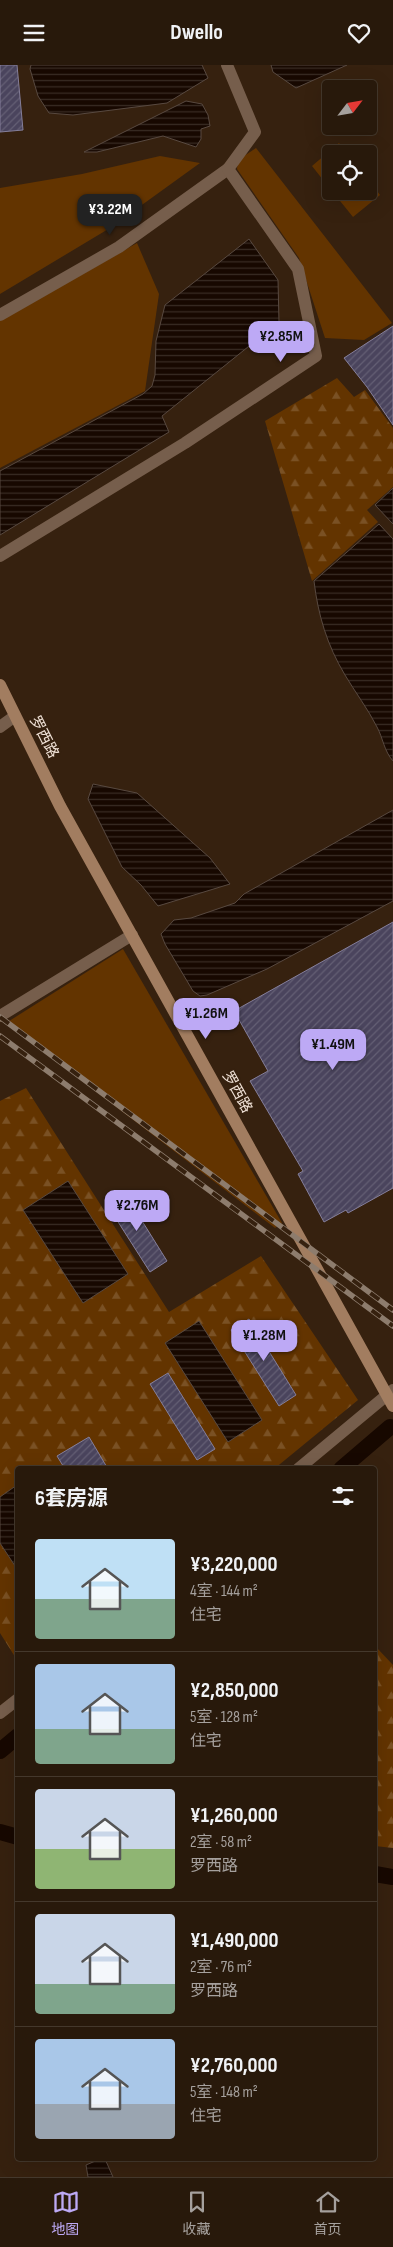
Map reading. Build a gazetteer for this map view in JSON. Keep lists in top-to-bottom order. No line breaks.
{"streets":{"street":["罗西路"]},"north":"top right","page":{"header":"Dwello","price":["¥3.22M","¥2.85M","¥1.26M","¥1.49M","¥2.76M","¥1.28M"],"heading":"6套房源","list":[{"name":"¥3,220,000","note":"4室 · 144 m² · 住宅"},{"name":"¥2,850,000","note":"5室 · 128 m² · 住宅"},{"name":"¥1,260,000","note":"2室 · 58 m² · 罗西路"},{"name":"¥1,490,000","note":"2室 · 76 m² · 罗西路"},{"name":"¥2,760,000","note":"5室 · 148 m² · 住宅"}],"tabs":["地图","收藏","首页"]}}
